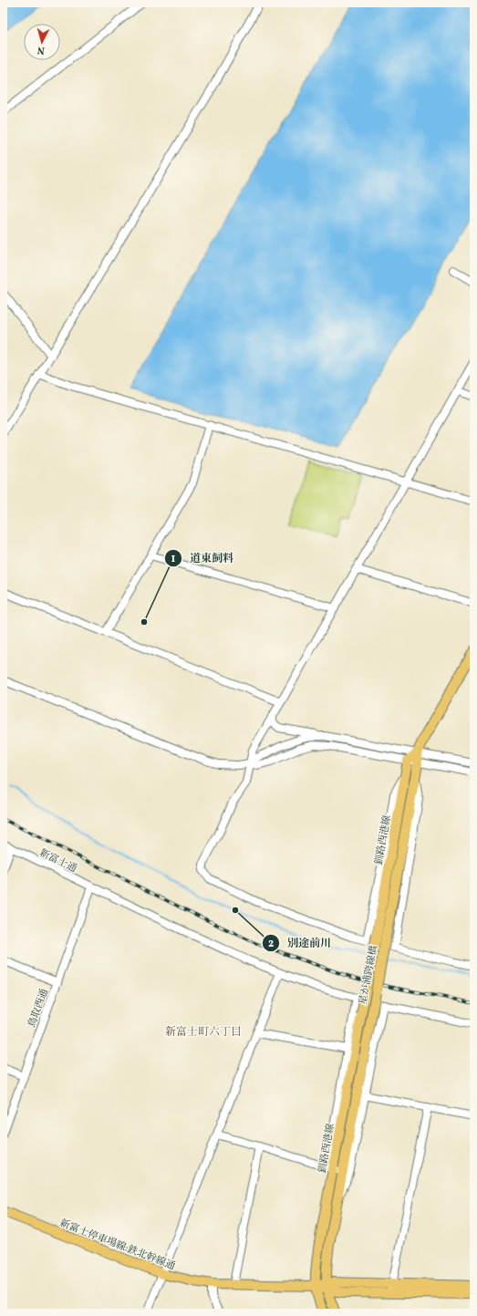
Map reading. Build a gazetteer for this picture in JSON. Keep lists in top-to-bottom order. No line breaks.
{"streets":{"main road":["釧路西港線","星が浦跨線橋","新富士停車場線:鉄北幹線通"],"street":["新富士通","鳥取西通"]},"crossings":[["釧路西港線","星が浦跨線橋"],["釧路西港線","新富士停車場線:鉄北幹線通"],["新富士通","鳥取西通"]],"districts":["新富士町六丁目"],"places":["道東飼料","別途前川"],"north":"bottom"}
